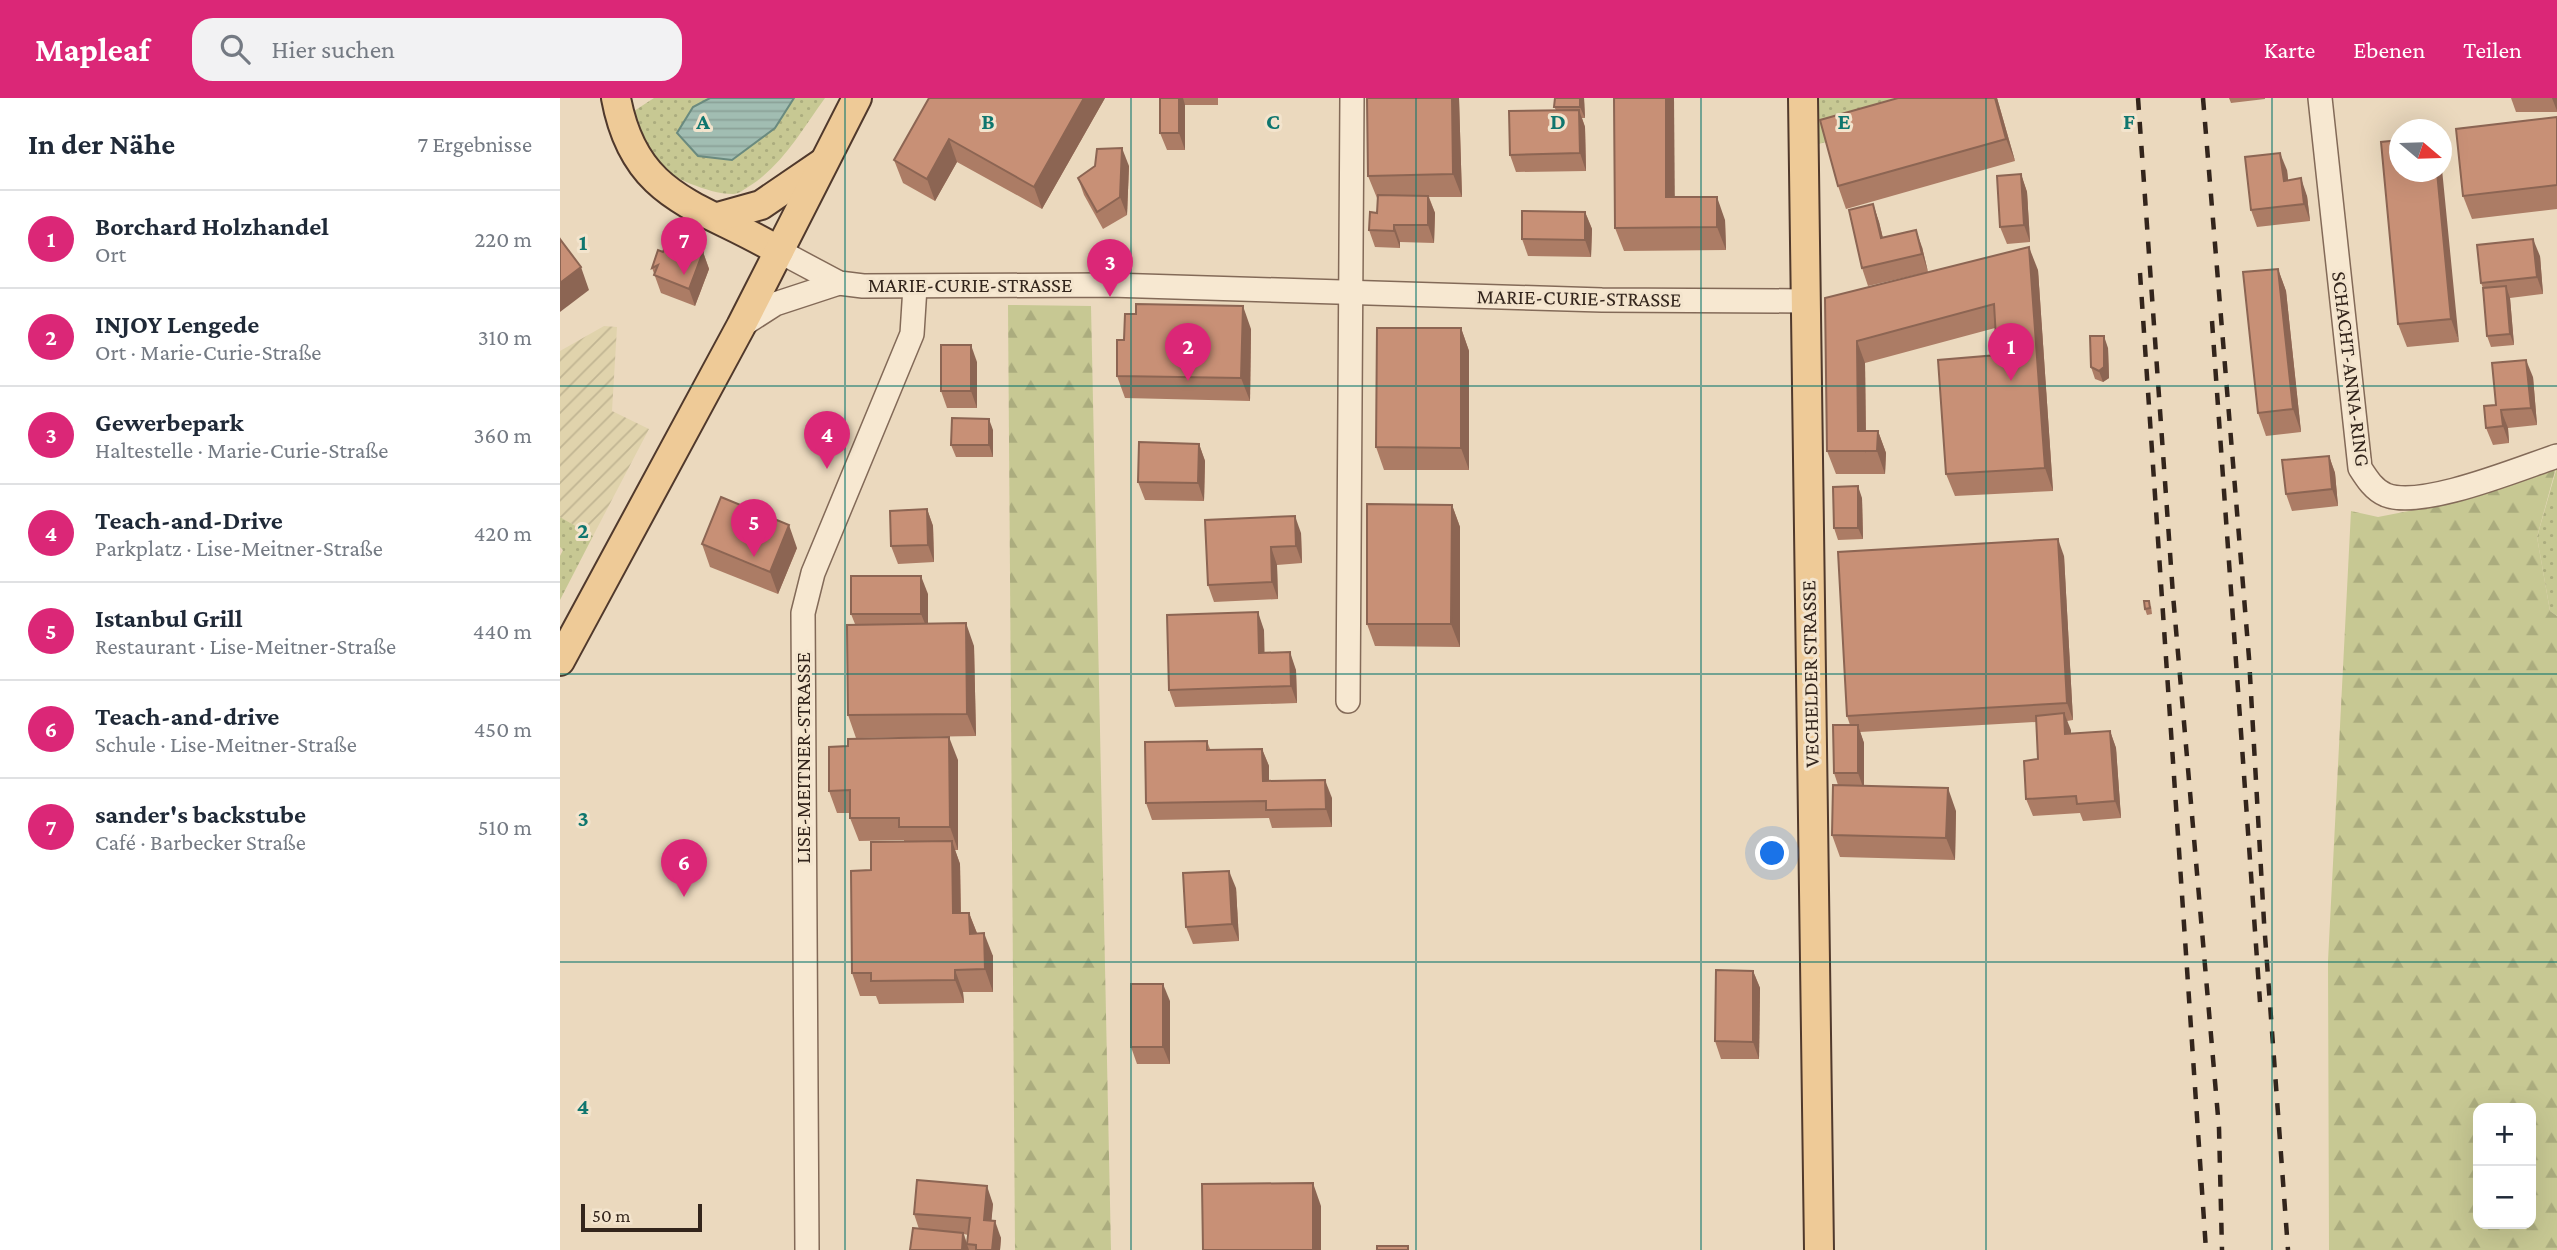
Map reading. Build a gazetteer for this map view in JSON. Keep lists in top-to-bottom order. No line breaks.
{"streets":{"main road":["VECHELDER STRASSE"],"street":["MARIE-CURIE-STRASSE","SCHACHT-ANNA-RING","LISE-MEITNER-STRASSE"]},"crossings":[["MARIE-CURIE-STRASSE","VECHELDER STRASSE"],["MARIE-CURIE-STRASSE","LISE-MEITNER-STRASSE"]],"scale_bar":"50 m","north":"right","page":{"header":"Mapleaf","search":"Hier suchen","nav":["Karte","Ebenen","Teilen"],"heading":["In der Nähe","7 Ergebnisse"],"list":[{"mark":"1","name":"Borchard Holzhandel","note":"Ort","value":"220 m"},{"mark":"2","name":"INJOY Lengede","note":"Ort · Marie-Curie-Straße","value":"310 m"},{"mark":"3","name":"Gewerbepark","note":"Haltestelle · Marie-Curie-Straße","value":"360 m"},{"mark":"4","name":"Teach-and-Drive","note":"Parkplatz · Lise-Meitner-Straße","value":"420 m"},{"mark":"5","name":"Istanbul Grill","note":"Restaurant · Lise-Meitner-Straße","value":"440 m"},{"mark":"6","name":"Teach-and-drive","note":"Schule · Lise-Meitner-Straße","value":"450 m"},{"mark":"7","name":"sander's backstube","note":"Café · Barbecker Straße","value":"510 m"}],"pins":["7","3","1","2","4","5","6"],"map_buttons":["+","−"],"scale":"50 m"},"grid":{"columns":["A","B","C","D","E","F"],"rows":["1","2","3","4"]}}
